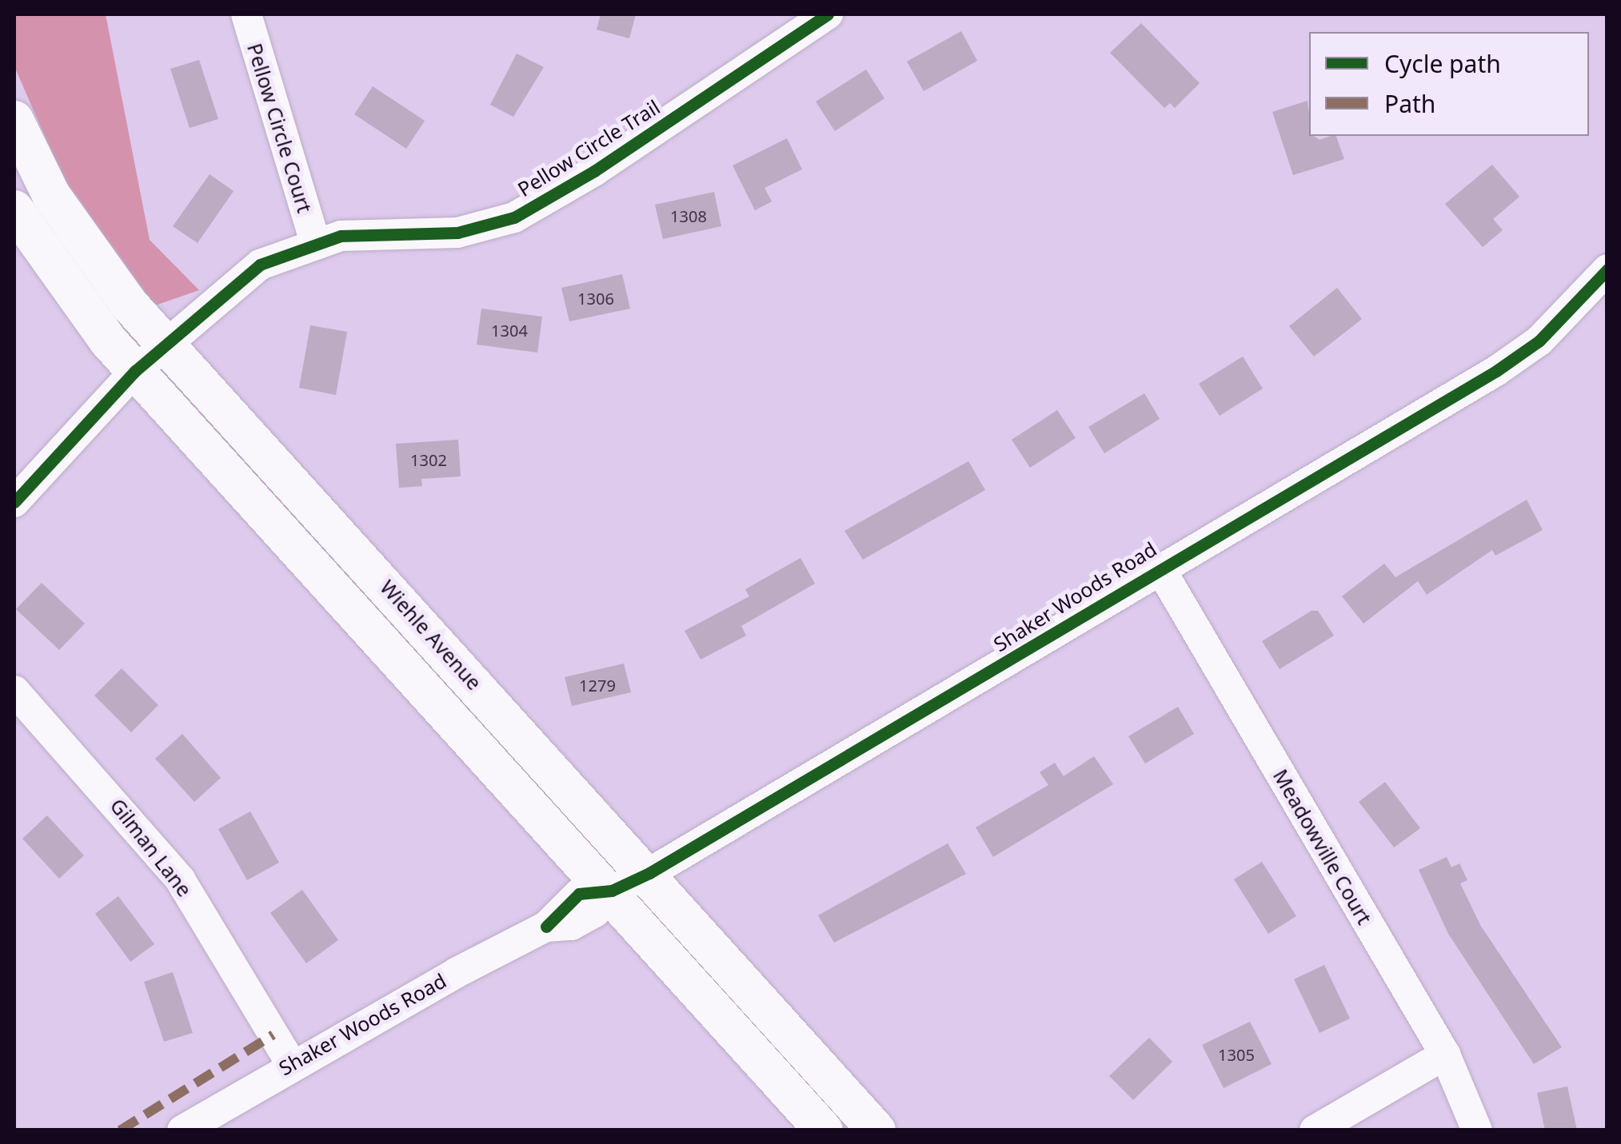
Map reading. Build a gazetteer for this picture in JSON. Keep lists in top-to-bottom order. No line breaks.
{"streets":{"main road":["Wiehle Avenue"],"street":["Pellow Circle Court","Pellow Circle Trail","Shaker Woods Road","Meadowville Court","Gilman Lane"]},"crossings":[["Pellow Circle Court","Pellow Circle Trail"],["Pellow Circle Trail","Wiehle Avenue"],["Shaker Woods Road","Wiehle Avenue"],["Shaker Woods Road","Meadowville Court"],["Shaker Woods Road","Gilman Lane"]],"house_numbers":["1308","1306","1304","1302","1279","1305"],"legend":["Cycle path","Path"]}
